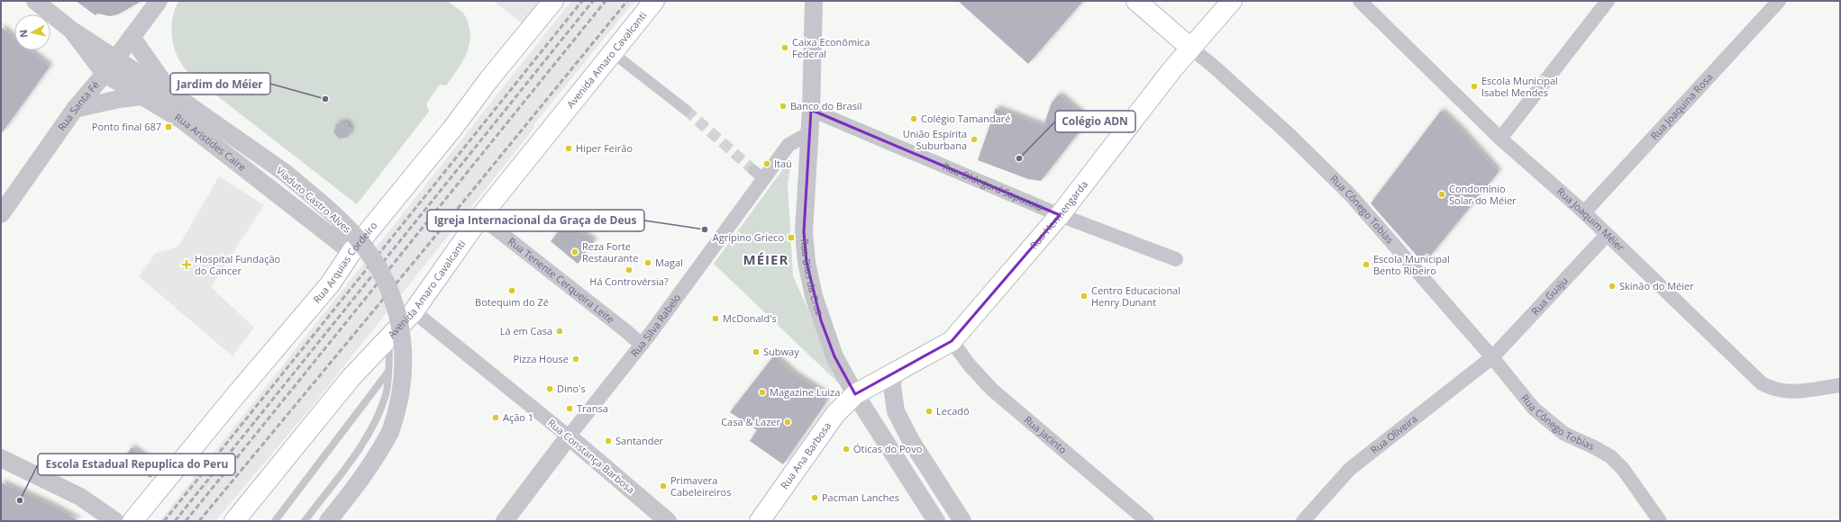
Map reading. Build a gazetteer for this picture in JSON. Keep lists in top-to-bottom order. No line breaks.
{"streets":{"main road":["Avenida Amaro Cavalcanti","Rua Cônego Tobias","Rua Hermengarda","Rua Arquias Cordeiro","Rua Ana Barbosa"],"street":["Rua Santa Fé","Rua Joaquina Rosa","Rua Aristides Caire","Rua Oldegard Sapucaia","Viaduto Castro Alves","Rua Joaquim Méier","Rua Dias da Cruz","Rua Tenente Cerqueira Leite","Rua Guaju","Rua Silva Rabelo","Rua Jacinto","Rua Oliveira","Rua Constança Barbosa"]},"crossings":[["Avenida Amaro Cavalcanti","Rua Tenente Cerqueira Leite"],["Avenida Amaro Cavalcanti","Rua Constança Barbosa"],["Rua Santa Fé","Rua Aristides Caire"],["Rua Santa Fé","Viaduto Castro Alves"],["Rua Joaquina Rosa","Rua Joaquim Méier"],["Rua Aristides Caire","Viaduto Castro Alves"],["Rua Aristides Caire","Rua Arquias Cordeiro"],["Rua Oldegard Sapucaia","Rua Hermengarda"],["Rua Oldegard Sapucaia","Rua Dias da Cruz"],["Rua Cônego Tobias","Rua Hermengarda"],["Rua Cônego Tobias","Rua Guaju"],["Rua Cônego Tobias","Rua Oliveira"],["Rua Hermengarda","Rua Dias da Cruz"],["Rua Hermengarda","Rua Jacinto"],["Rua Hermengarda","Rua Ana Barbosa"],["Rua Joaquim Méier","Rua Guaju"],["Rua Dias da Cruz","Rua Silva Rabelo"],["Rua Dias da Cruz","Rua Ana Barbosa"],["Rua Tenente Cerqueira Leite","Rua Silva Rabelo"],["Rua Guaju","Rua Oliveira"],["Rua Silva Rabelo","Rua Constança Barbosa"]],"districts":["MÉIER"],"places":{"other":["Caixa Econômica Federal","Escola Municipal Isabel Mendes","Jardim do Méier","Banco do Brasil","Colégio Tamandaré","União Espírita Suburbana","Hiper Feirão","Colégio ADN","Itaú","Condomínio Solar do Méier","Igreja Internacional da Graça de Deus","Reza Forte Restaurante","Magal","Escola Municipal Bento Ribeiro","Há Controvérsia?","Skinão do Méier","Botequim do Zé","Centro Educacional Henry Dunant","McDonald's","Lá em Casa","Subway","Pizza House","Dino's","Magazine Luiza","Transa","Lecadô","Ação 1","Casa & Lazer","Santander","Óticas do Povo","Primavera Cabeleireiros","Pacman Lanches","Escola Estadual Repuplica do Peru"],"transit":["Ponto final 687","Agripino Grieco"],"health":["Hospital Fundação do Cancer"]},"north":"left"}
